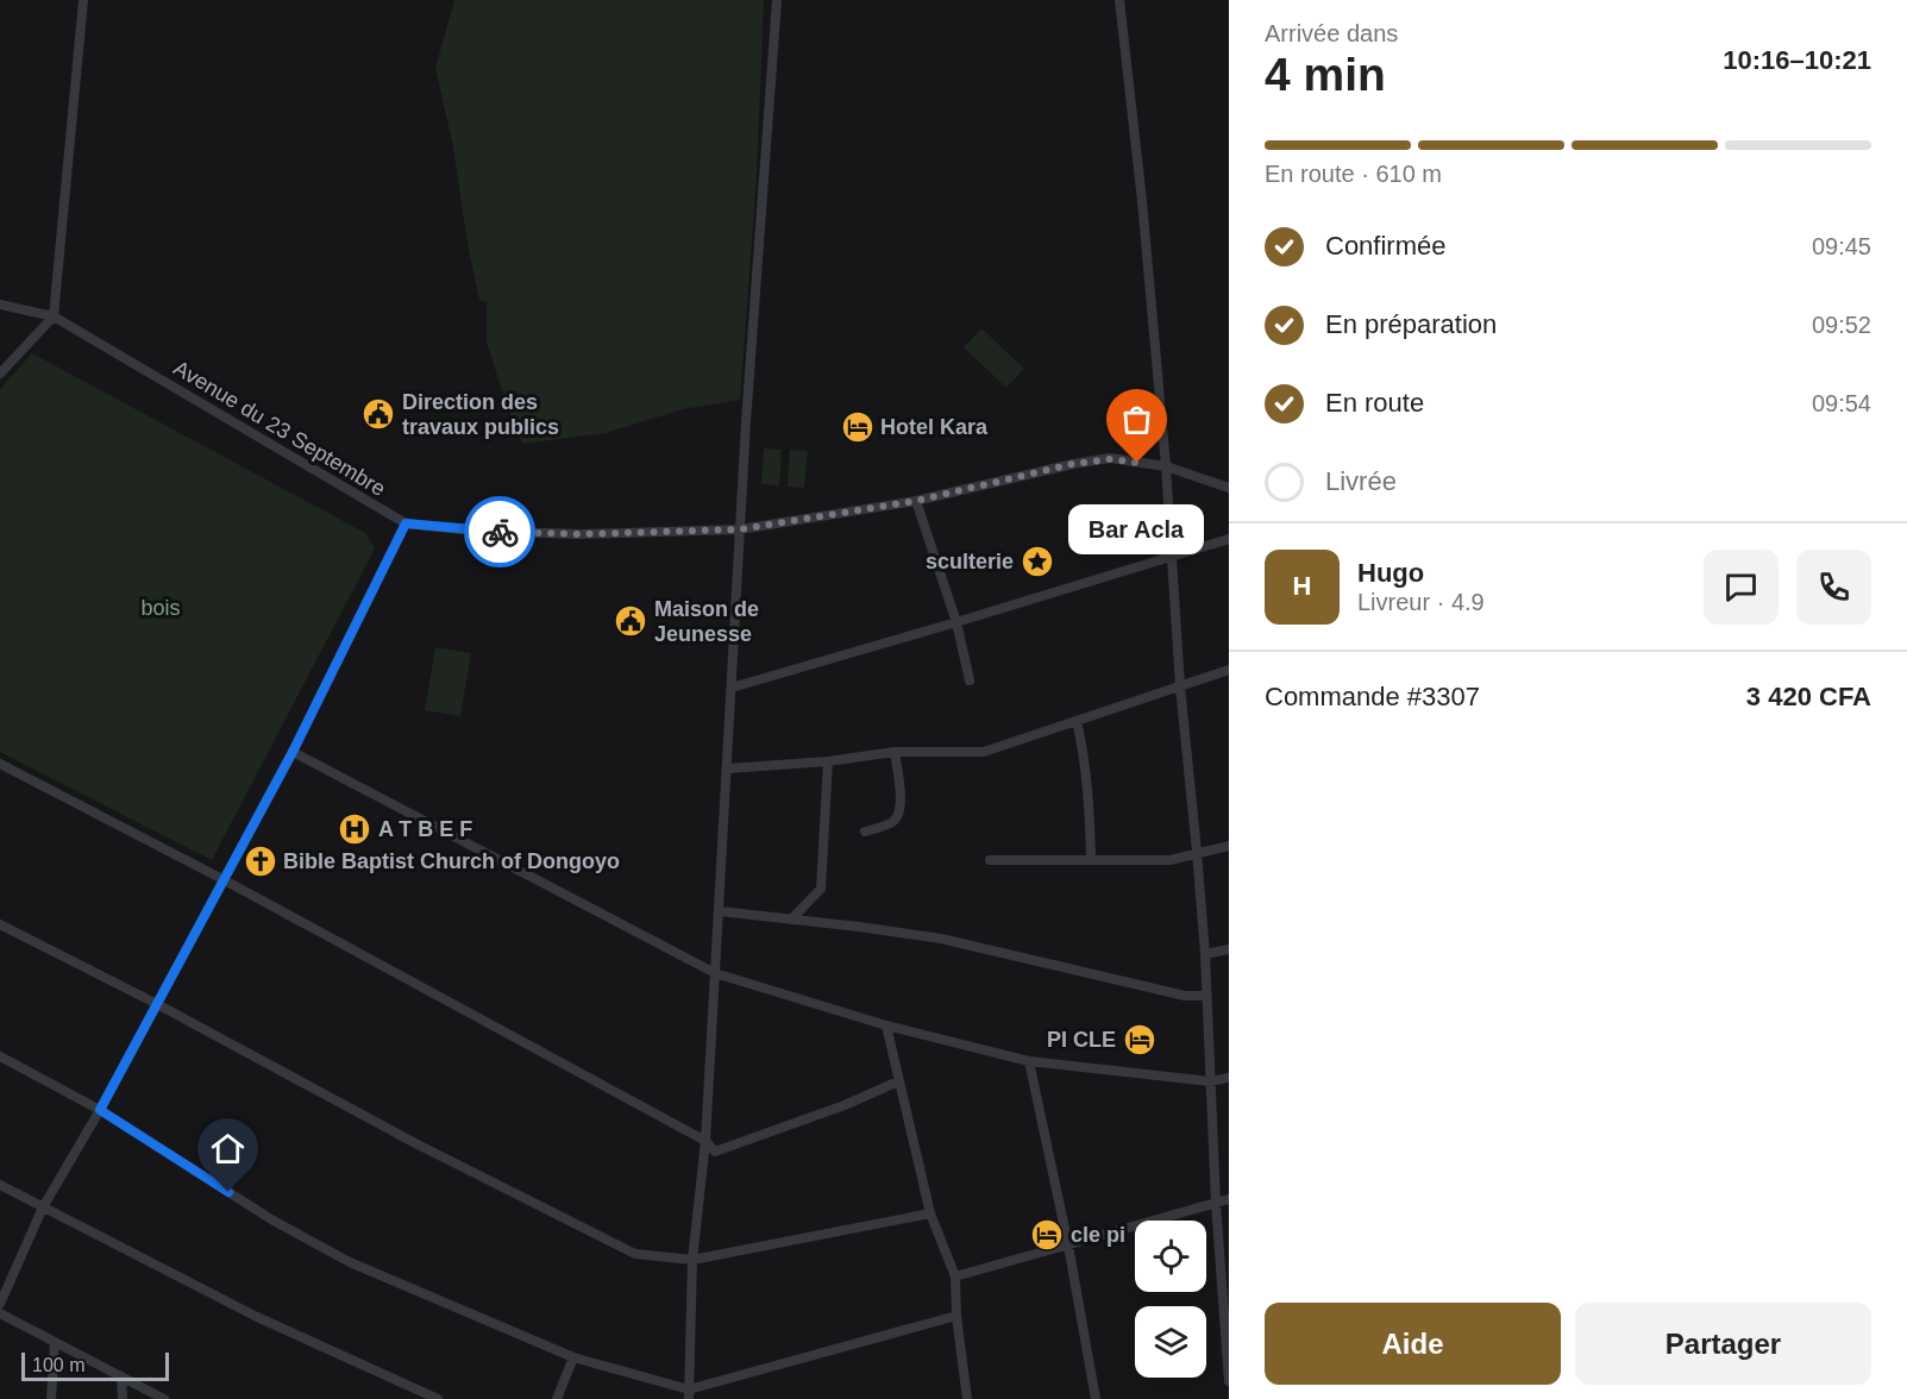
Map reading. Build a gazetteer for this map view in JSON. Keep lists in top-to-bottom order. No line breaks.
{"streets":{"street":["Avenue du 23 Septembre"]},"parks":["bois"],"places":{"public building":["Direction des travaux publics","Maison de Jeunesse"],"hotel":["Hotel Kara","PI CLE","cle pi"],"other":["Bar Acla"],"place":["sculterie"],"hospital":["A T B E F"],"church":["Bible Baptist Church of Dongoyo"]},"scale_bar":"100 m","page":{"heading":["4 min","Arrivée dans","10:16–10:21"],"panel":["Hugo","Livreur · 4.9","Commande #3307","3 420 CFA"],"bar":"En route · 610 m","list":[["Confirmée","09:45"],["En préparation","09:52"],["En route","09:54"],"Livrée"],"bubble":"Bar Acla","round":"H","buttons":["Aide","Partager"],"scale":"100 m"}}
